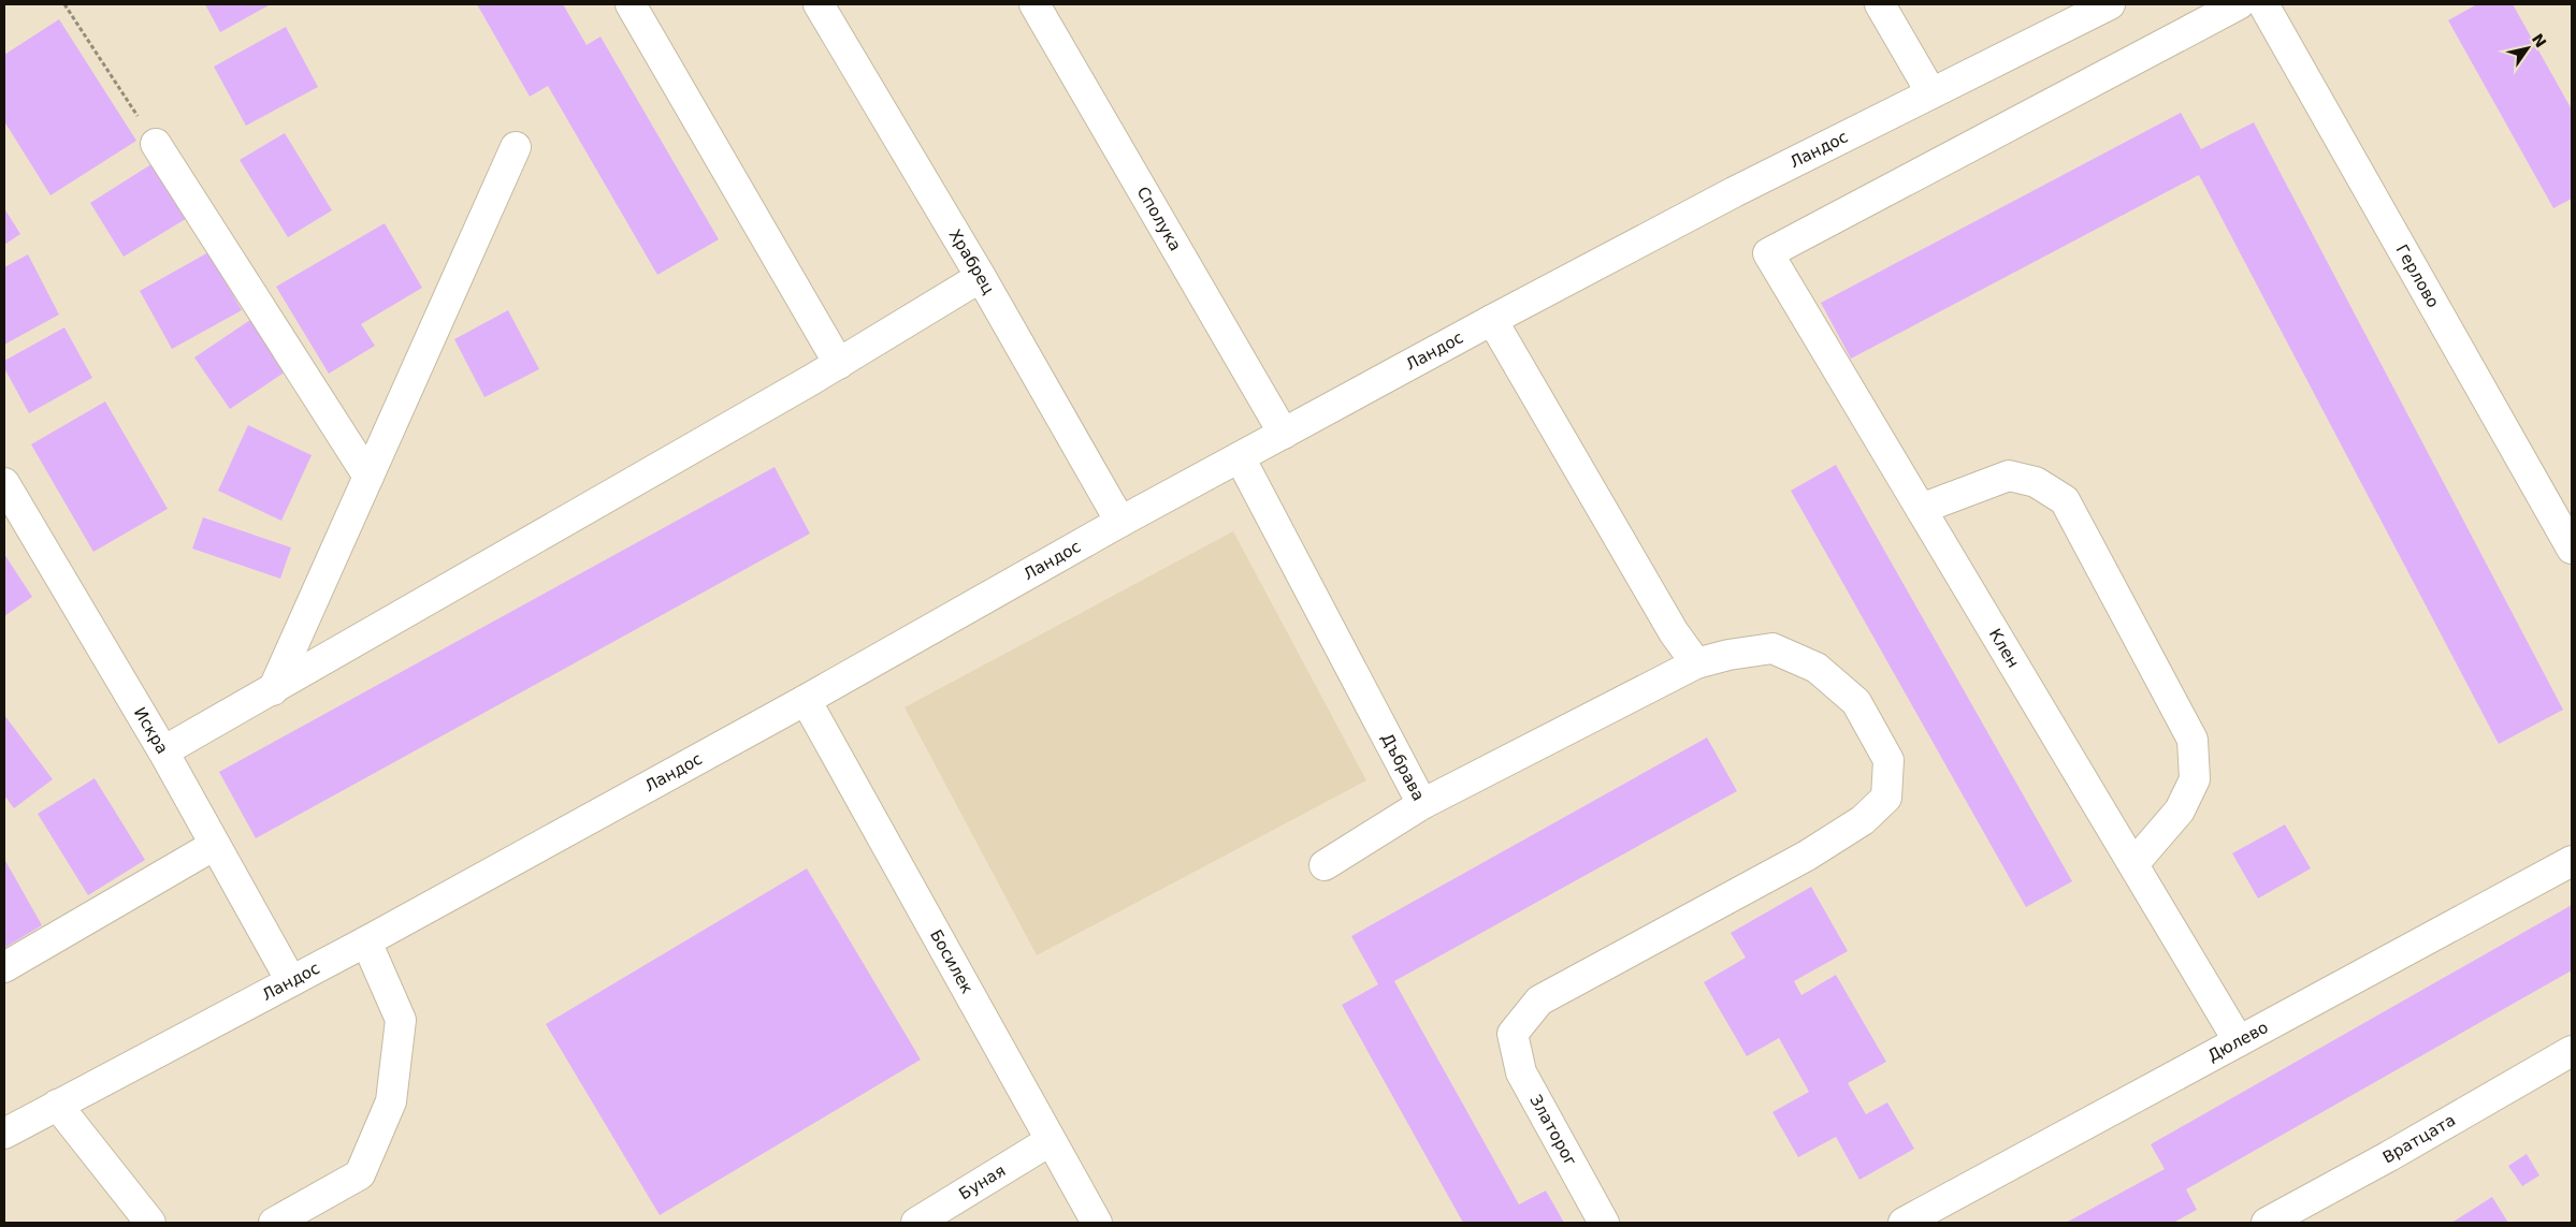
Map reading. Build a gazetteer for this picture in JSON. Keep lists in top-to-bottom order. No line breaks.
{"streets":{"street":["Ландос","Сполука","Храбрец","Герлово","Клен","Искра","Дъбрава","Босилек","Дюлево","Златорог","Вратцата","Буная"]},"crossings":[["Ландос","Сполука"],["Ландос","Храбрец"],["Ландос","Искра"],["Ландос","Дъбрава"],["Ландос","Босилек"],["Клен","Дюлево"],["Дъбрава","Златорог"],["Босилек","Буная"]],"north":"top right"}
